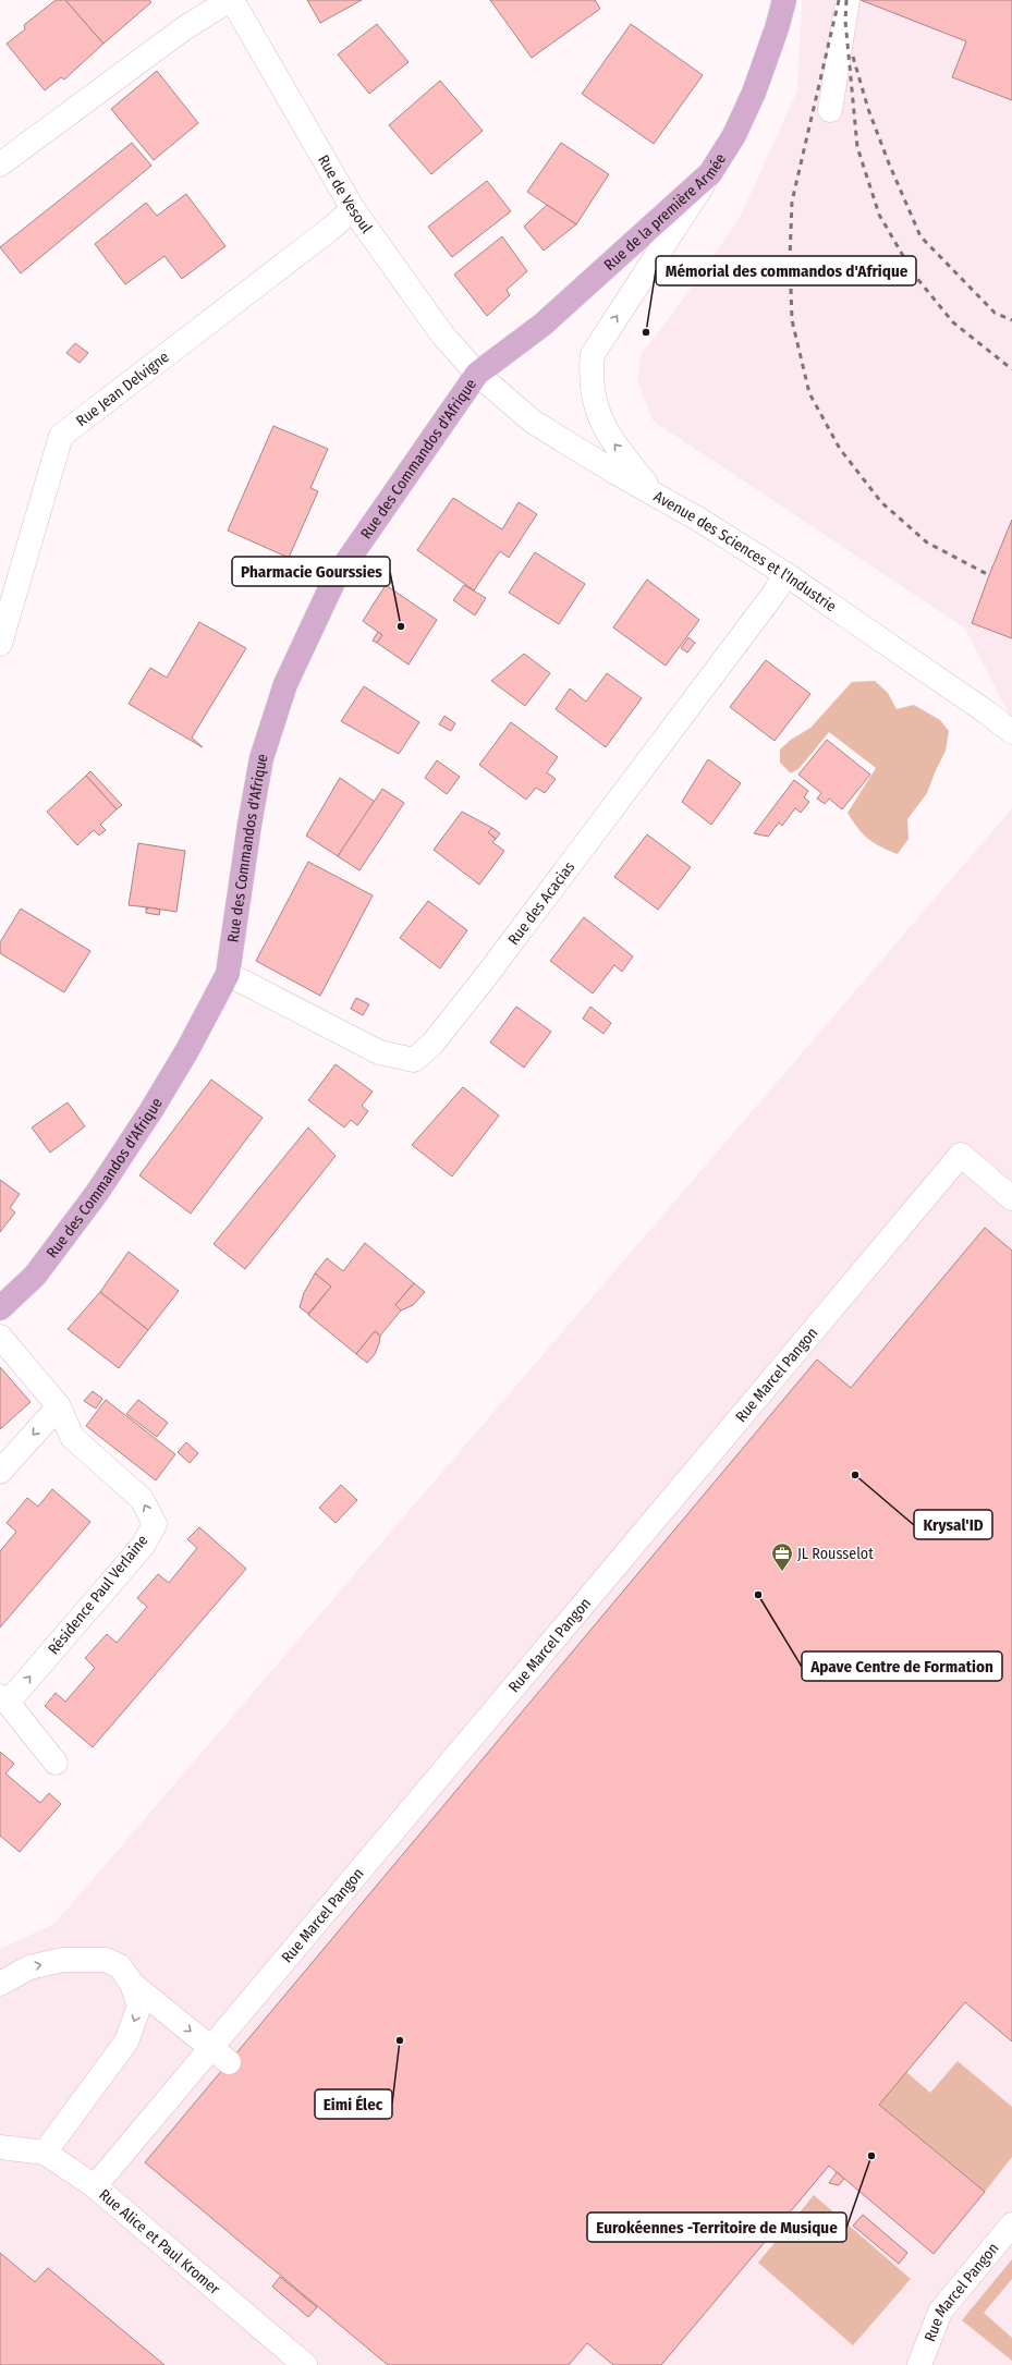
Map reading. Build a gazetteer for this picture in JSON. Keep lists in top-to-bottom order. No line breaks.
{"streets":{"main road":["Rue de la première Armée","Rue des Commandos d'Afrique"],"street":["Rue de Vesoul","Rue Jean Delvigne","Avenue des Sciences et l'Industrie","Rue des Acacias","Rue Marcel Pangon","Résidence Paul Verlaine","Rue Alice et Paul Kromer"]},"crossings":[["Rue de Vesoul","Rue de la première Armée"],["Rue de Vesoul","Rue Jean Delvigne"],["Rue de Vesoul","Rue des Commandos d'Afrique"],["Rue de Vesoul","Avenue des Sciences et l'Industrie"],["Rue de la première Armée","Rue des Commandos d'Afrique"],["Rue de la première Armée","Avenue des Sciences et l'Industrie"],["Rue des Commandos d'Afrique","Avenue des Sciences et l'Industrie"],["Rue des Commandos d'Afrique","Rue des Acacias"],["Avenue des Sciences et l'Industrie","Rue des Acacias"],["Rue Marcel Pangon","Rue Alice et Paul Kromer"]],"places":{"other":["Mémorial des commandos d'Afrique","Pharmacie Gourssies","Krysal'ID","Apave Centre de Formation","Eimi Élec","Eurokéennes -Territoire de Musique"],"office":["JL Rousselot"]}}
